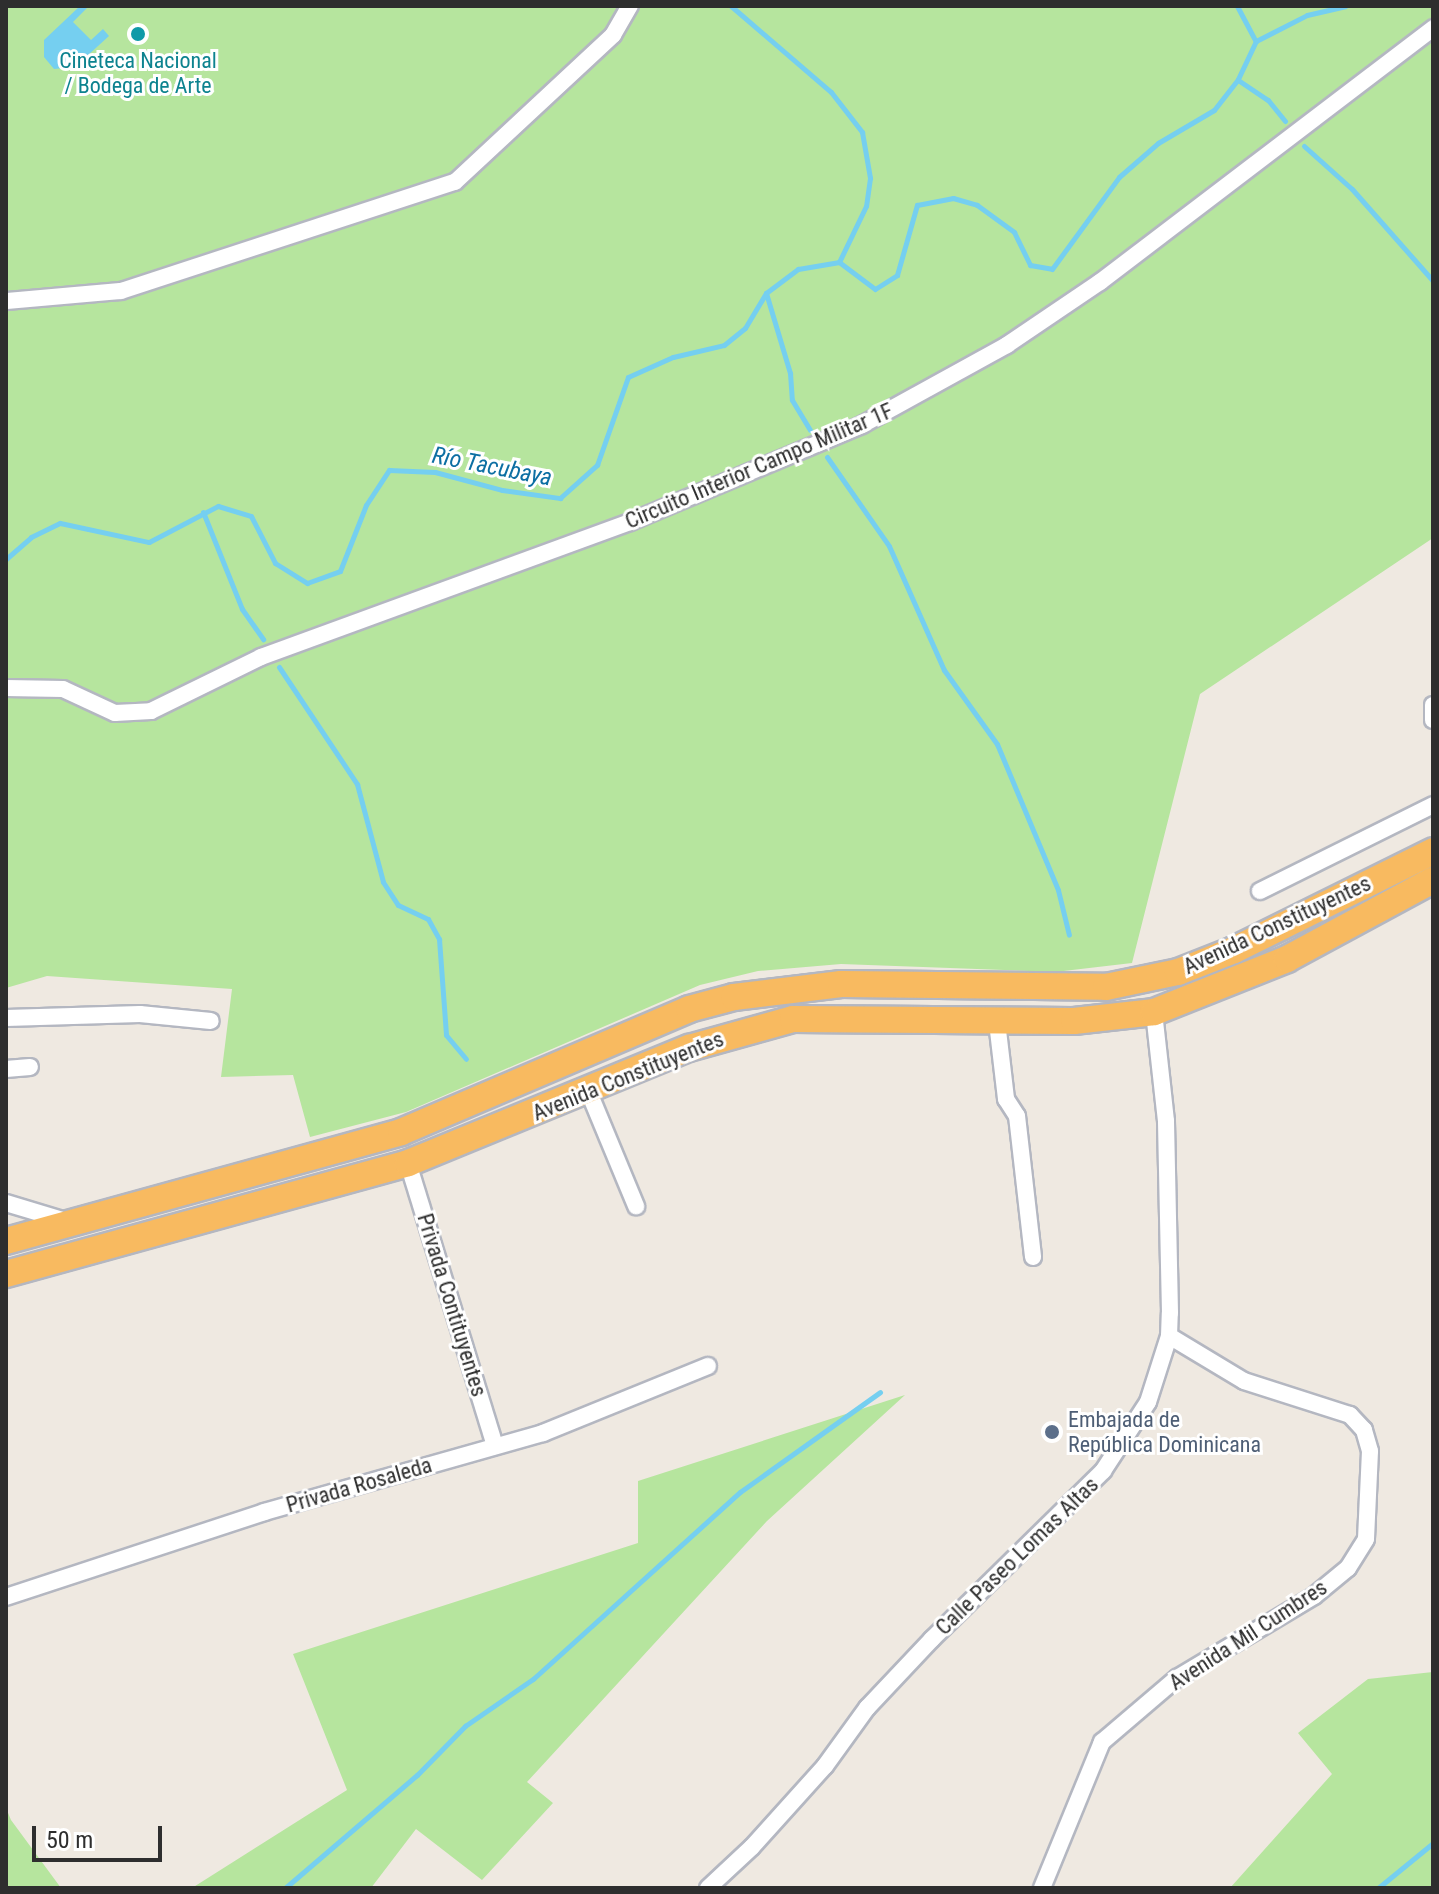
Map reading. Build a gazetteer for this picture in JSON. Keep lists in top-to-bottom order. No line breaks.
{"streets":{"highway":["Avenida Constituyentes"],"street":["Circuito Interior Campo Militar 1F","Privada Contituyentes","Privada Rosaleda","Calle Paseo Lomas Altas","Avenida Mil Cumbres"]},"crossings":[["Avenida Constituyentes","Privada Contituyentes"],["Avenida Constituyentes","Calle Paseo Lomas Altas"],["Privada Contituyentes","Privada Rosaleda"],["Calle Paseo Lomas Altas","Avenida Mil Cumbres"]],"water":["Río Tacubaya"],"places":["Cineteca Nacional / Bodega de Arte","Embajada de República Dominicana"],"scale_bar":"50 m"}
